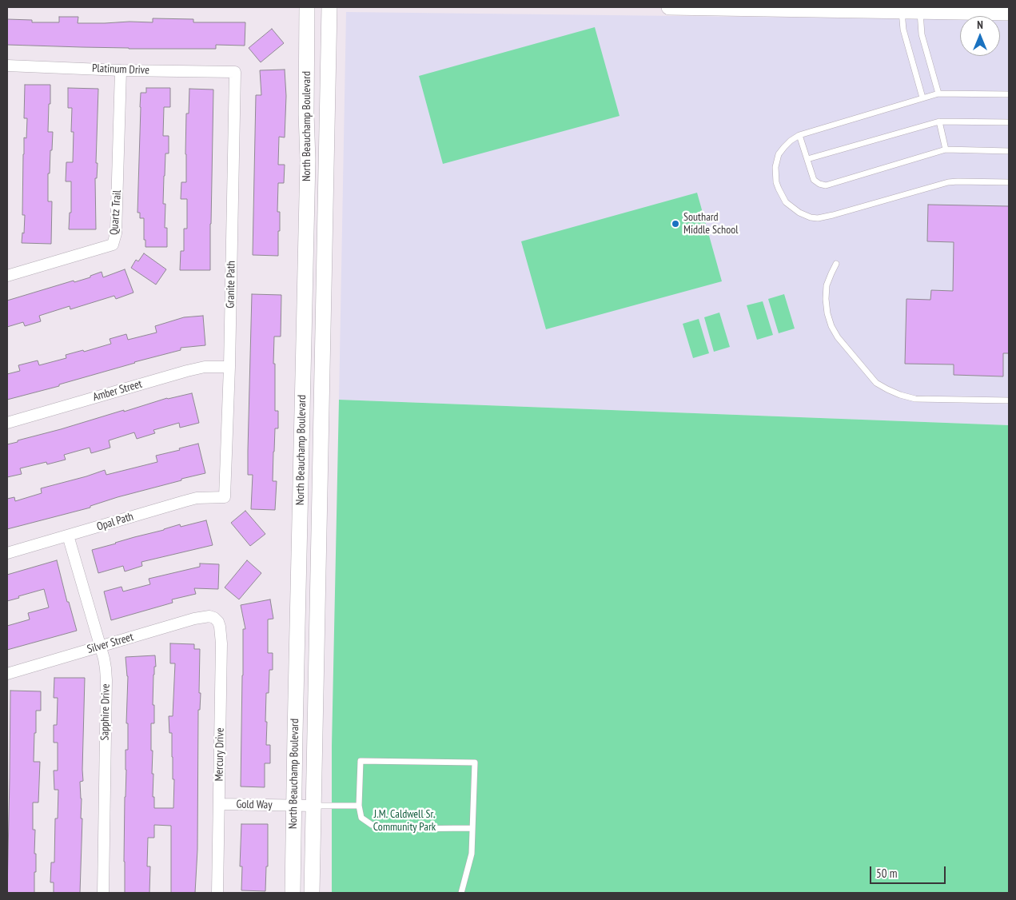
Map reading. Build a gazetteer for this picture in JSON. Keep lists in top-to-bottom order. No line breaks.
{"streets":{"street":["Platinum Drive","North Beauchamp Boulevard","Quartz Trail","Granite Path","Amber Street","Opal Path","Silver Street","Sapphire Drive","Mercury Drive","Gold Way"]},"crossings":[["Platinum Drive","Quartz Trail"],["Platinum Drive","Granite Path"],["North Beauchamp Boulevard","Gold Way"],["Granite Path","Amber Street"],["Granite Path","Opal Path"],["Opal Path","Sapphire Drive"],["Silver Street","Sapphire Drive"],["Silver Street","Mercury Drive"],["Mercury Drive","Gold Way"]],"parks":["J.M. Caldwell Sr. Community Park"],"places":["Southard Middle School"],"scale_bar":"50 m","north":"top"}
